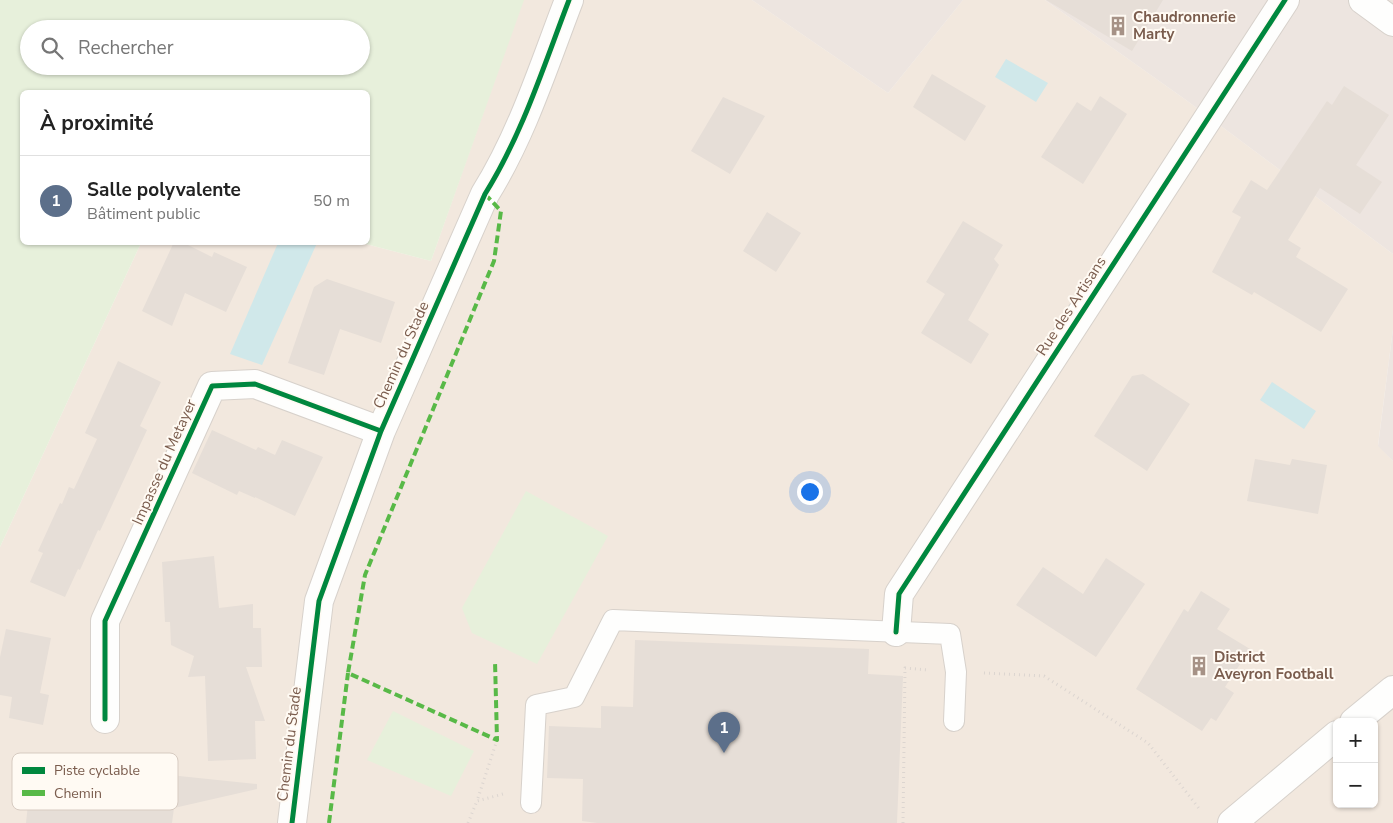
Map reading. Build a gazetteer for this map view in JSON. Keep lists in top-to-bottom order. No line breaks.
{"streets":{"street":["Rue des Artisans","Chemin du Stade","Impasse du Metayer"]},"crossings":[["Chemin du Stade","Impasse du Metayer"]],"places":{"building":["Chaudronnerie Marty","District Aveyron Football"]},"legend":["Piste cyclable","Chemin"],"page":{"search":"Rechercher","heading":"À proximité","list":[{"mark":"1","name":"Salle polyvalente","note":"Bâtiment public","value":"50 m"}],"pins":"1","map_buttons":["+","−"]}}
